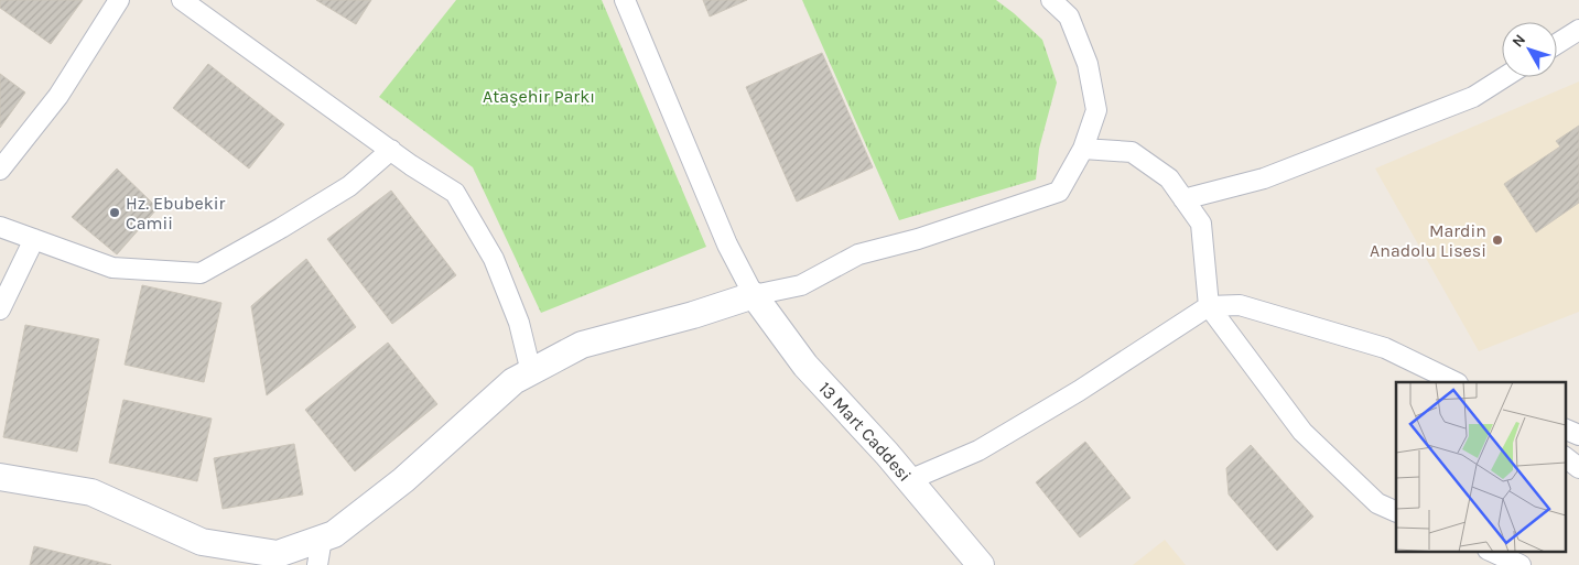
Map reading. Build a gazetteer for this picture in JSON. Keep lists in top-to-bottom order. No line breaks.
{"streets":{"street":["13 Mart Caddesi"]},"parks":["Ataşehir Parkı"],"places":["Hz. Ebubekir Camii","Mardin Anadolu Lisesi"],"north":"top left"}
